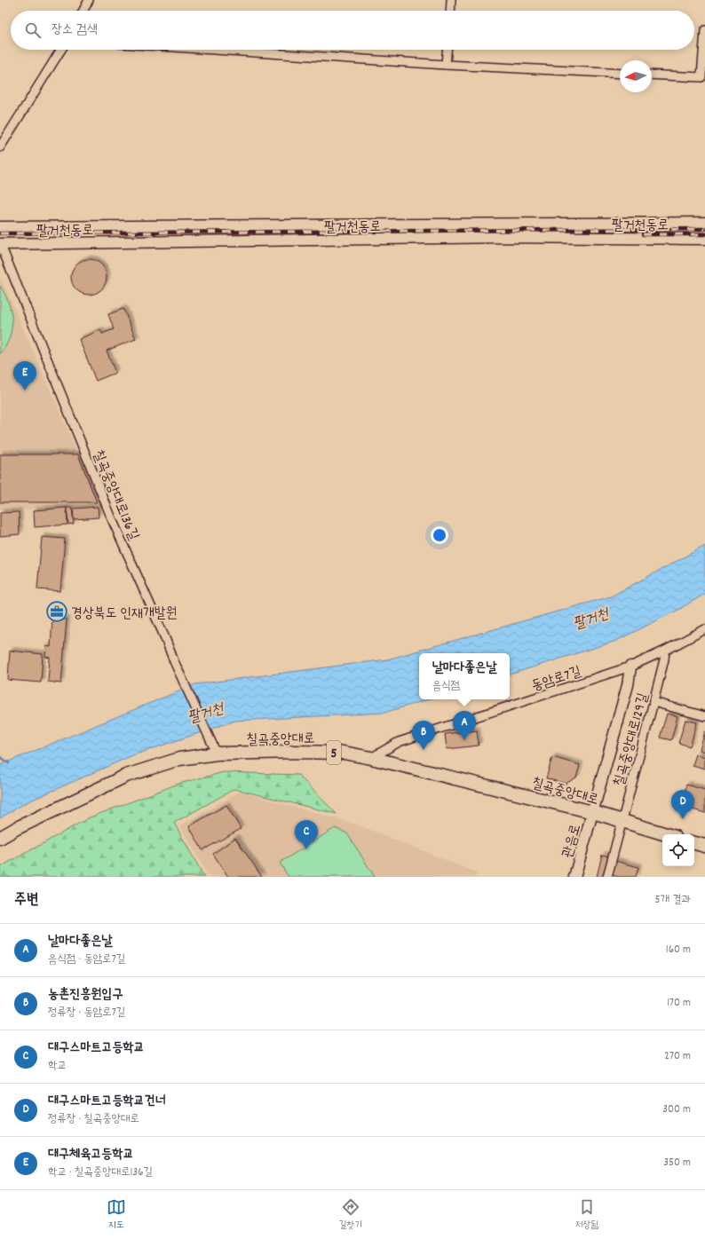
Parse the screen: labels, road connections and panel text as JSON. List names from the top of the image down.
{
  "streets": {
    "main road": ["칠곡중앙대로", "5"],
    "street": [
      "팔거천동로",
      "칠곡중앙대로136길",
      "동암로7길",
      "칠곡중앙대로129길",
      "관음로"
    ]
  },
  "crossings": [
    ["팔거천동로", "칠곡중앙대로136길"],
    ["칠곡중앙대로136길", "칠곡중앙대로"],
    ["동암로7길", "칠곡중앙대로"],
    ["동암로7길", "칠곡중앙대로129길"],
    ["동암로7길", "관음로"],
    ["칠곡중앙대로", "칠곡중앙대로129길"],
    ["칠곡중앙대로", "관음로"]
  ],
  "water": ["팔거천"],
  "places": {
    "office": ["경상북도 인재개발원"]
  },
  "north": "left",
  "page": {
    "search": "장소 검색",
    "pins": [
      "E",
      "A",
      "B",
      "D",
      "C"
    ],
    "popup": ["날마다좋은날", "음식점"],
    "heading": ["주변", "5개 결과"],
    "list": [
      {
        "mark": "A",
        "name": "날마다좋은날",
        "note": "음식점 · 동암로7길",
        "value": "160 m"
      },
      {
        "mark": "B",
        "name": "농촌진흥원입구",
        "note": "정류장 · 동암로7길",
        "value": "170 m"
      },
      {
        "mark": "C",
        "name": "대구스마트고등학교",
        "note": "학교",
        "value": "270 m"
      },
      {
        "mark": "D",
        "name": "대구스마트고등학교건너",
        "note": "정류장 · 칠곡중앙대로",
        "value": "300 m"
      },
      {
        "mark": "E",
        "name": "대구체육고등학교",
        "note": "학교 · 칠곡중앙대로136길",
        "value": "350 m"
      }
    ],
    "nav": ["지도", "길찾기", "저장됨"]
  }
}
